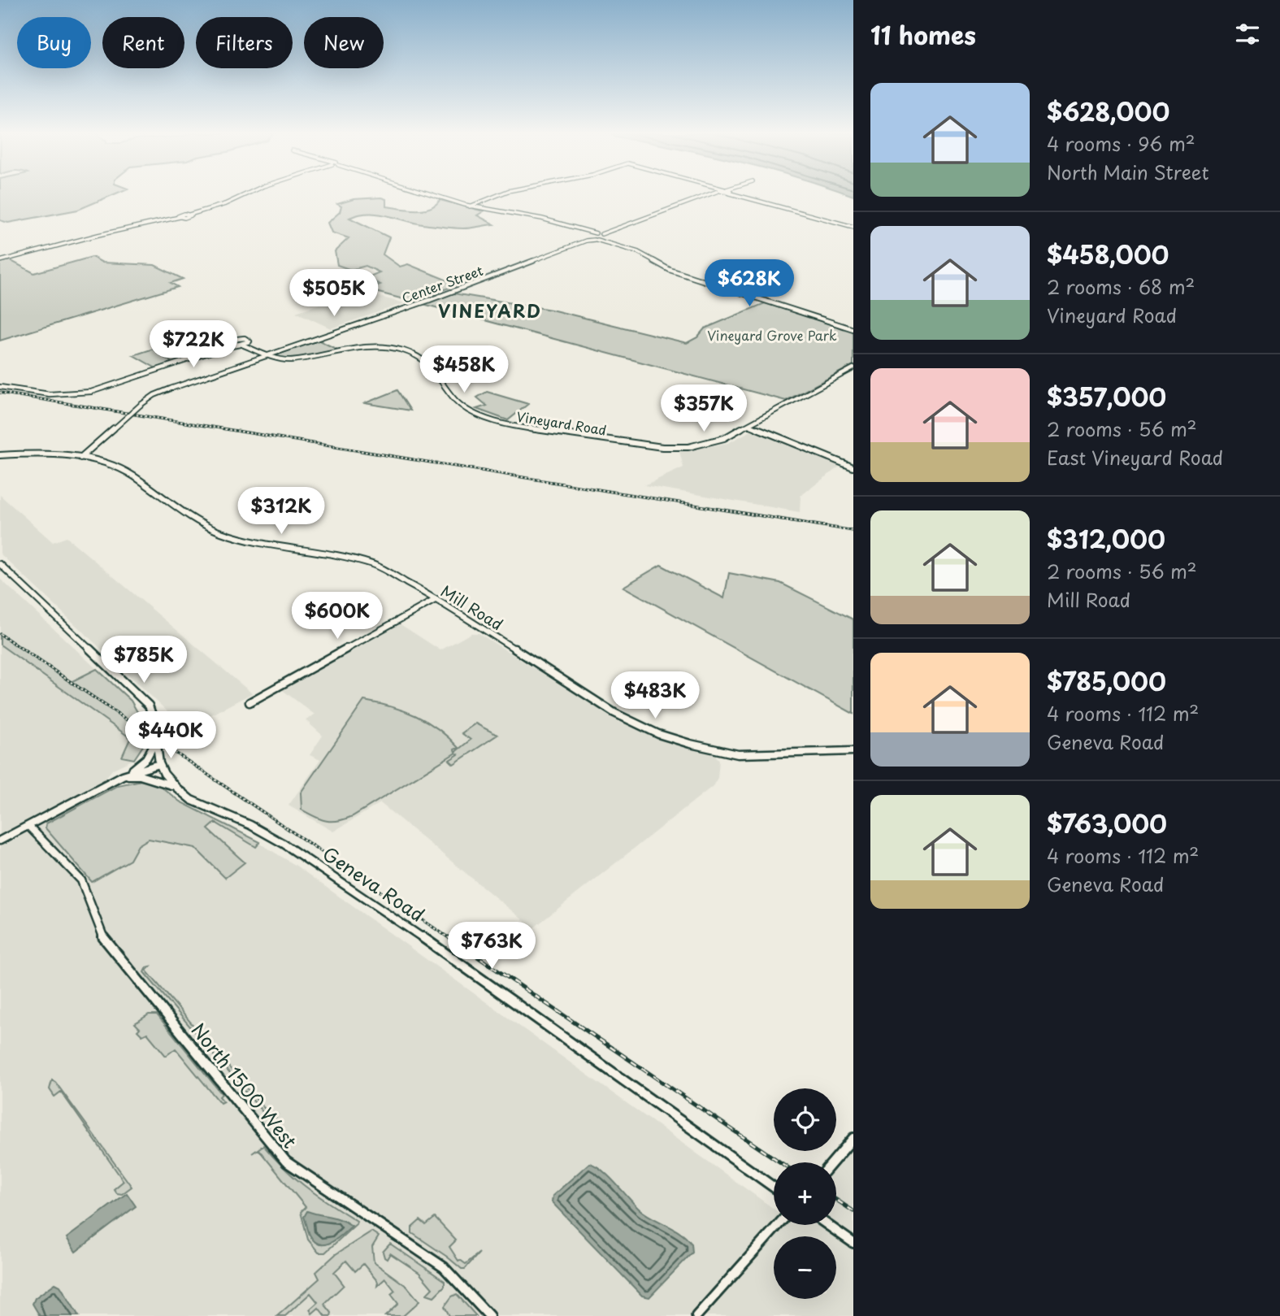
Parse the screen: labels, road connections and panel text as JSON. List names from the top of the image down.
{
  "streets": {
    "street": [
      "Center Street",
      "Vineyard Road",
      "Mill Road",
      "Geneva Road",
      "North 1500 West"
    ]
  },
  "crossings": [
    ["Center Street", "Vineyard Road"]
  ],
  "districts": ["VINEYARD"],
  "parks": ["Vineyard Grove Park"],
  "page": {
    "heading": "11 homes",
    "chip": [
      "Buy",
      "Rent",
      "Filters",
      "New"
    ],
    "list": [
      {
        "name": "$628,000",
        "note": "4 rooms · 96 m² · North Main Street"
      },
      {
        "name": "$458,000",
        "note": "2 rooms · 68 m² · Vineyard Road"
      },
      {
        "name": "$357,000",
        "note": "2 rooms · 56 m² · East Vineyard Road"
      },
      {
        "name": "$312,000",
        "note": "2 rooms · 56 m² · Mill Road"
      },
      {
        "name": "$785,000",
        "note": "4 rooms · 112 m² · Geneva Road"
      },
      {
        "name": "$763,000",
        "note": "4 rooms · 112 m² · Geneva Road"
      }
    ],
    "price": [
      "$628K",
      "$505K",
      "$722K",
      "$458K",
      "$357K",
      "$312K",
      "$600K",
      "$785K",
      "$483K",
      "$440K",
      "$763K"
    ],
    "map_buttons": ["+", "−"]
  }
}
